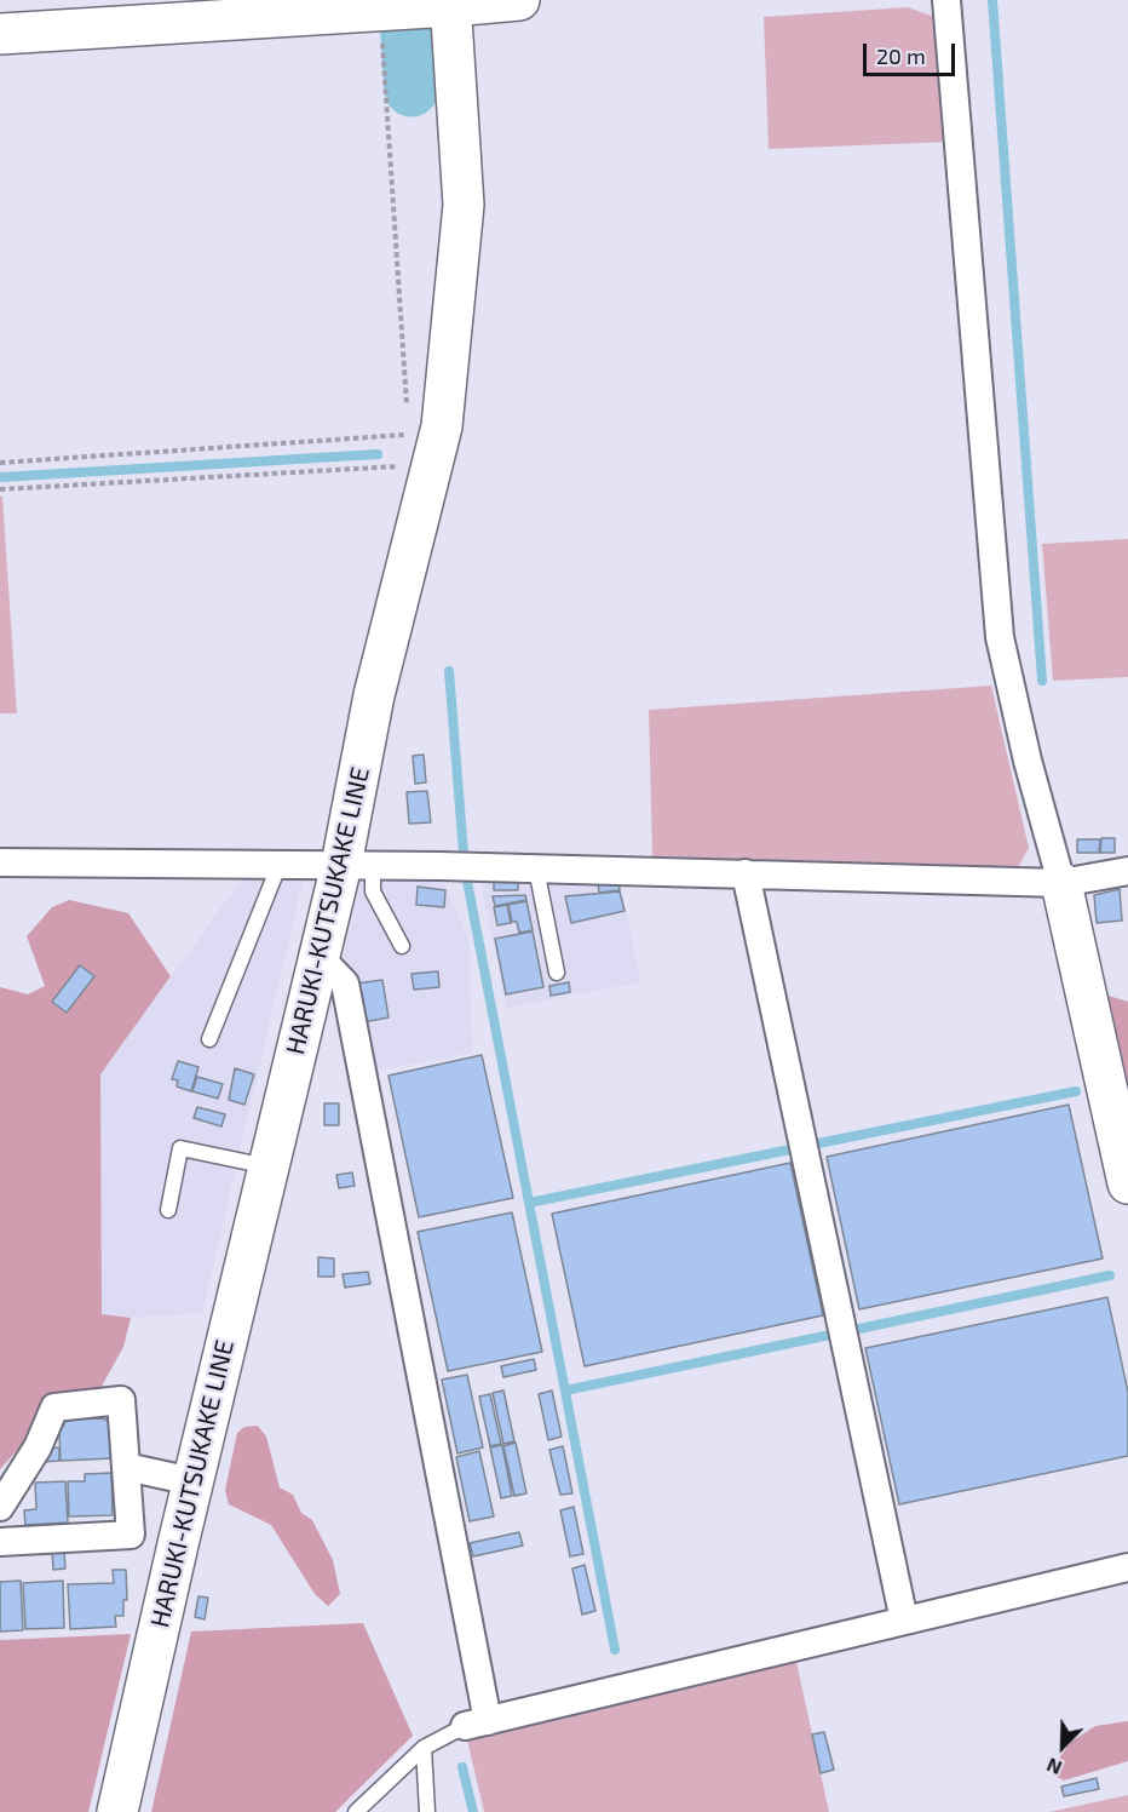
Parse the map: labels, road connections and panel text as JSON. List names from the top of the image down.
{
  "streets": {
    "main road": ["HARUKI-KUTSUKAKE LINE"]
  },
  "scale_bar": "20 m",
  "north": "bottom left"
}
